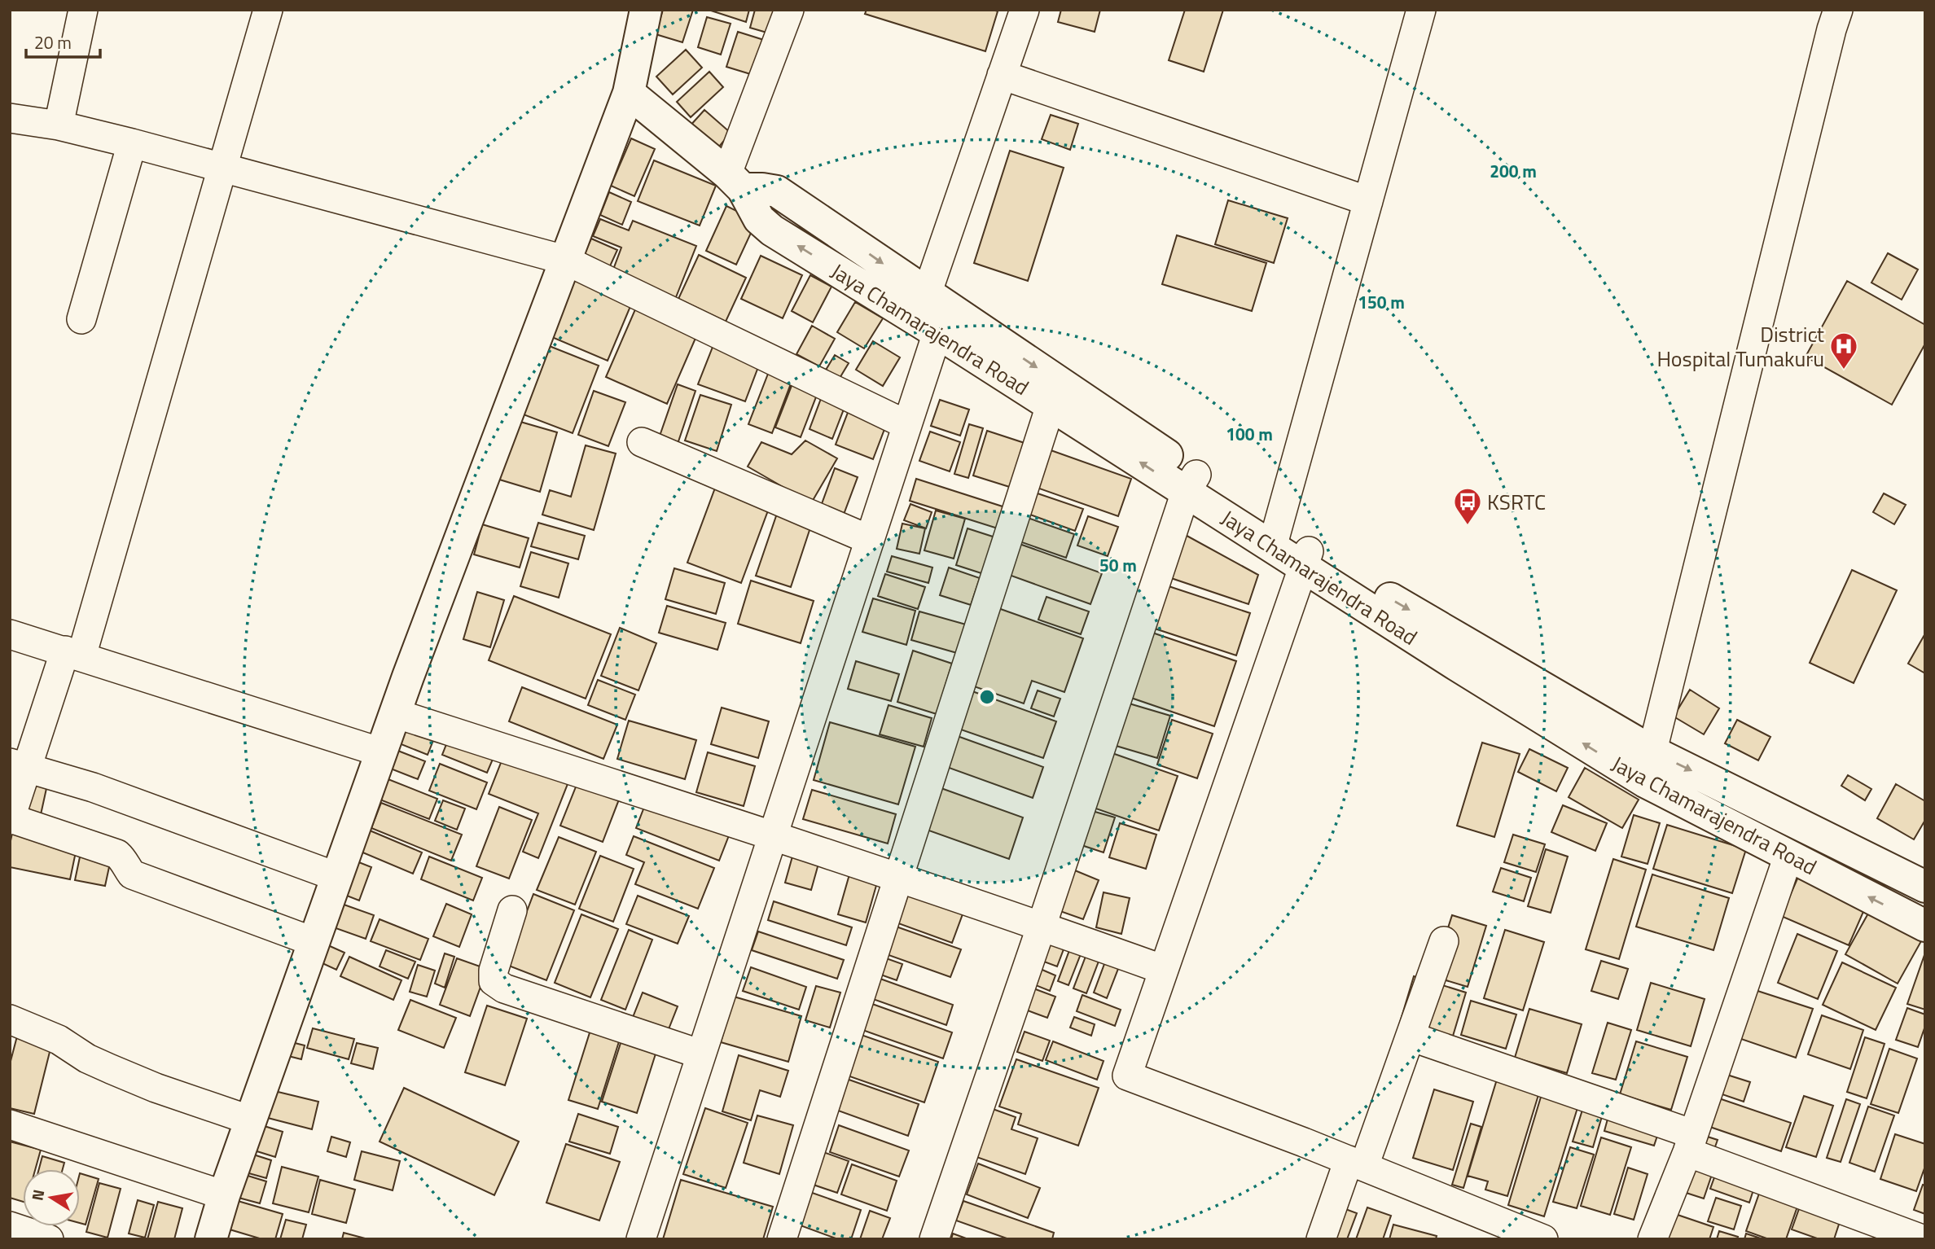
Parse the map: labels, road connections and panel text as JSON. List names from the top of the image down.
{
  "streets": {
    "main road": ["Jaya Chamarajendra Road"]
  },
  "places": {
    "hospital": ["District Hospital Tumakuru"],
    "bus stop": ["KSRTC"]
  },
  "scale_bar": "20 m",
  "north": "left",
  "rings": [
    "200 m",
    "150 m",
    "100 m",
    "50 m"
  ]
}
